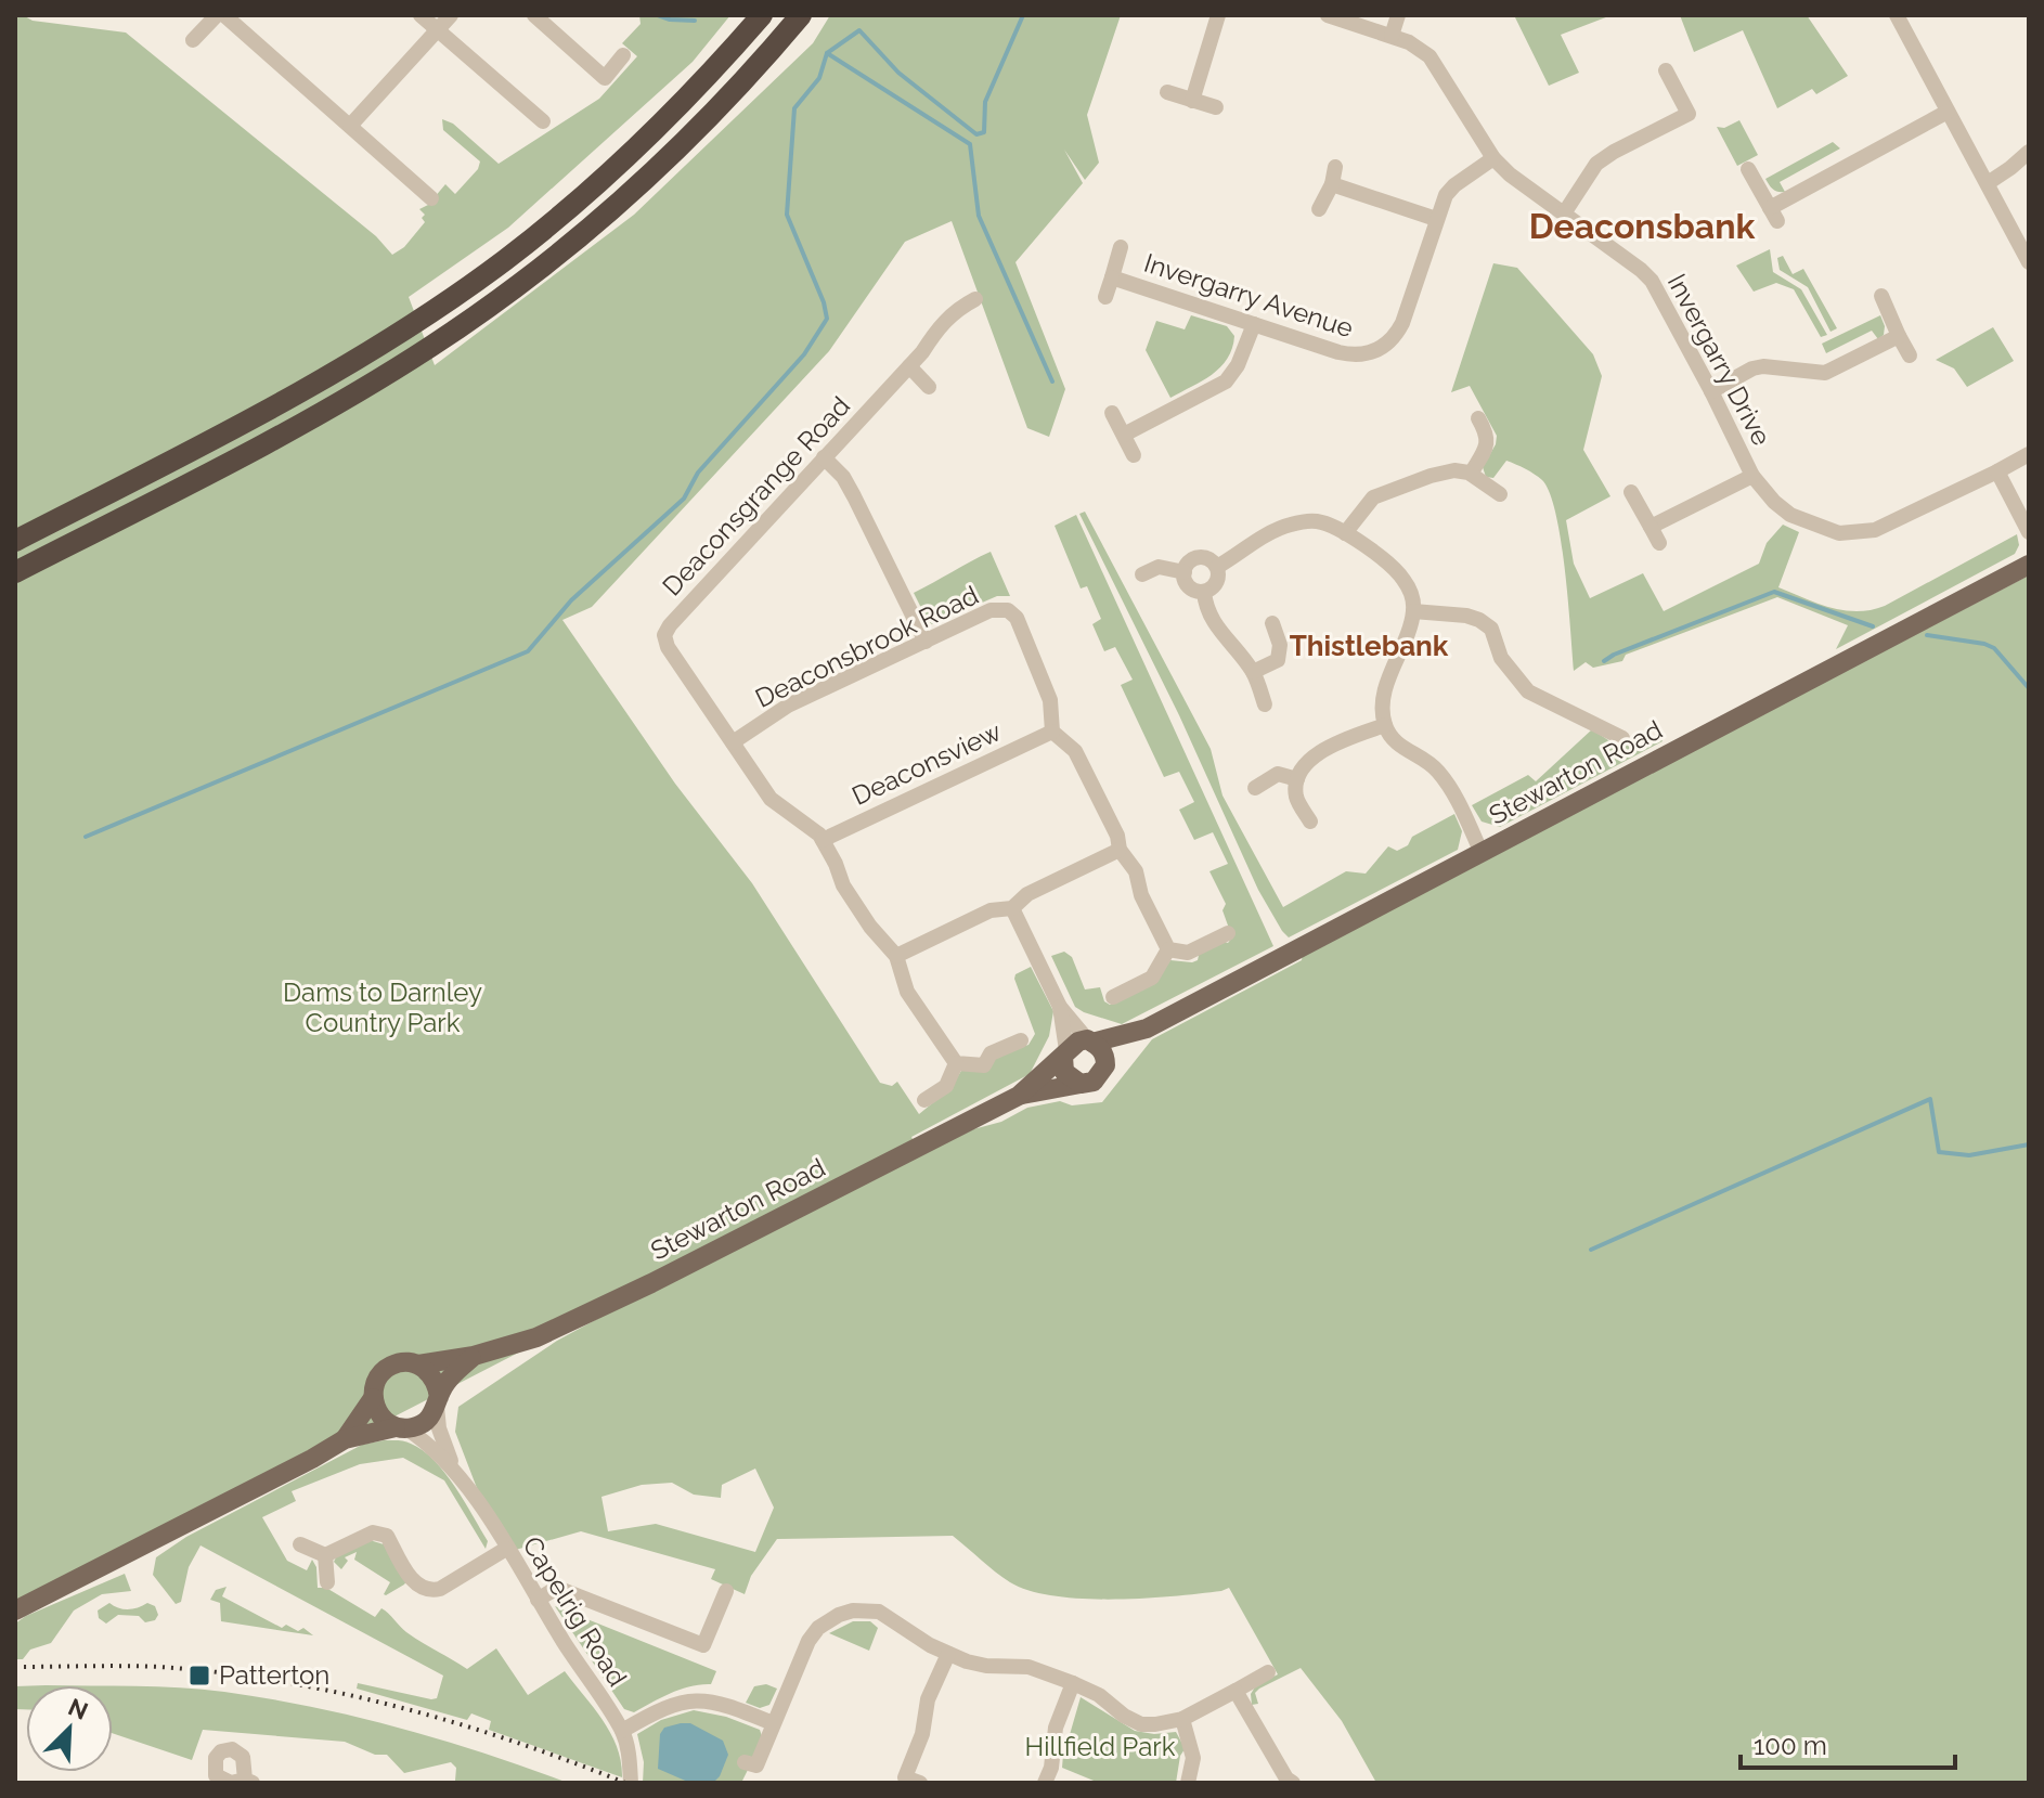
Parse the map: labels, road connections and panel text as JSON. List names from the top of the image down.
{
  "streets": {
    "main road": ["Stewarton Road"],
    "street": [
      "Invergarry Avenue",
      "Invergarry Drive",
      "Deaconsgrange Road",
      "Deaconsbrook Road",
      "Deaconsview",
      "Capelrig Road"
    ]
  },
  "crossings": [
    ["Invergarry Avenue", "Invergarry Drive"],
    ["Deaconsgrange Road", "Deaconsbrook Road"],
    ["Deaconsgrange Road", "Deaconsview"],
    ["Deaconsbrook Road", "Deaconsview"],
    ["Stewarton Road", "Capelrig Road"]
  ],
  "districts": ["Deaconsbank", "Thistlebank"],
  "parks": ["Dams to Darnley Country Park", "Hillfield Park"],
  "places": {
    "transit": ["Patterton"]
  },
  "scale_bar": "100 m",
  "north": "top right"
}
